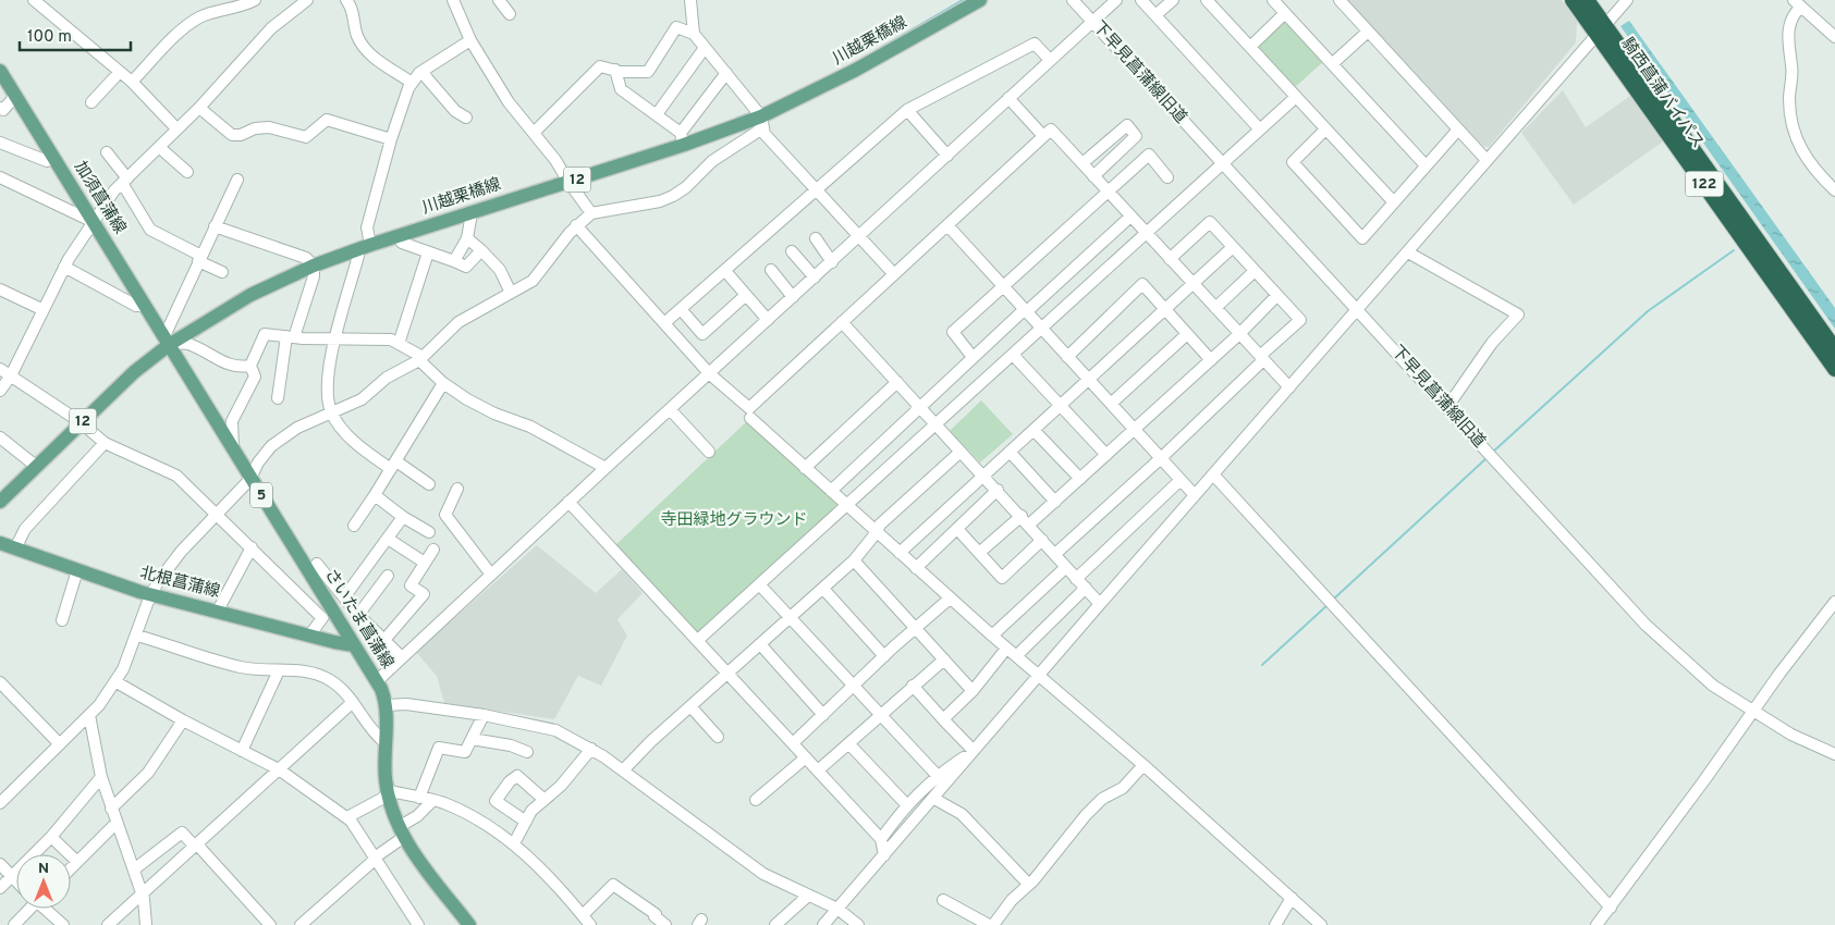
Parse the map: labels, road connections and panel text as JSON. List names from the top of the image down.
{
  "streets": {
    "highway": ["騎西菖蒲バイパス", "122"],
    "main road": [
      "川越栗橋線",
      "12",
      "加須菖蒲線",
      "5",
      "北根菖蒲線",
      "さいたま菖蒲線"
    ],
    "street": ["下早見菖蒲線旧道"]
  },
  "crossings": [
    ["川越栗橋線", "加須菖蒲線"],
    ["川越栗橋線", "さいたま菖蒲線"],
    ["加須菖蒲線", "さいたま菖蒲線"],
    ["北根菖蒲線", "さいたま菖蒲線"]
  ],
  "parks": ["寺田緑地グラウンド"],
  "scale_bar": "100 m",
  "north": "top"
}
